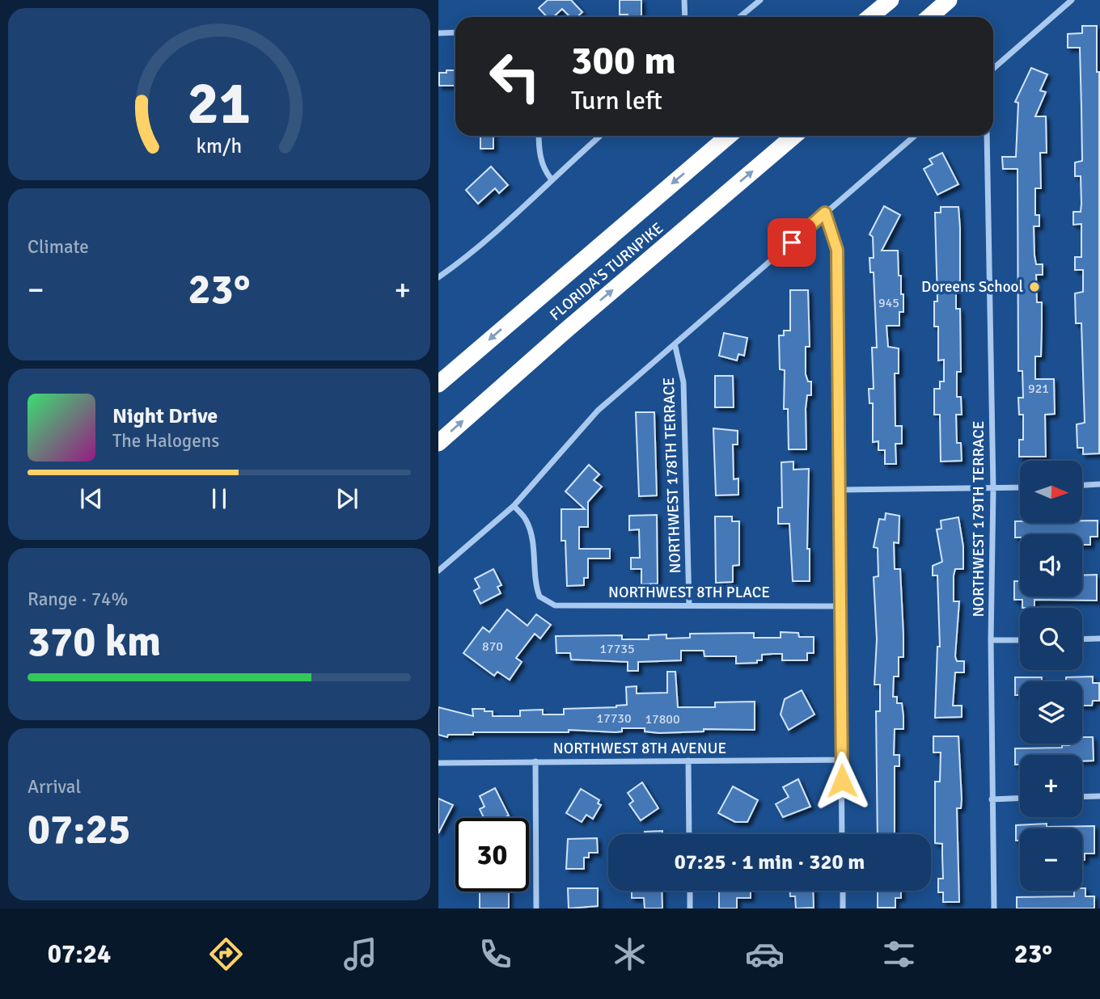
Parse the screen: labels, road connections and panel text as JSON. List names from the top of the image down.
{
  "streets": {
    "highway": ["FLORIDA'S TURNPIKE"],
    "street": [
      "NORTHWEST 178TH TERRACE",
      "NORTHWEST 179TH TERRACE",
      "NORTHWEST 8TH PLACE",
      "NORTHWEST 8TH AVENUE"
    ]
  },
  "crossings": [
    ["NORTHWEST 178TH TERRACE", "NORTHWEST 8TH PLACE"]
  ],
  "places": ["Doreens School"],
  "house_numbers": [
    "945",
    "921",
    "870",
    "17735",
    "17730",
    "17800"
  ],
  "north": "right",
  "page": {
    "turn": ["300 m", "Turn left"],
    "tile": [
      "Climate",
      ["Range · 74%", "370 km"],
      ["Arrival", "07:25"]
    ],
    "heat": ["−", "23°", "+"],
    "song": ["Night Drive", "The Halogens"],
    "map_buttons": ["+", "−"],
    "limit": "30",
    "trip": "07:25 · 1 min · 320 m",
    "tabs": ["07:24", "23°"],
    "gauge": ["21", "km/h"]
  }
}
